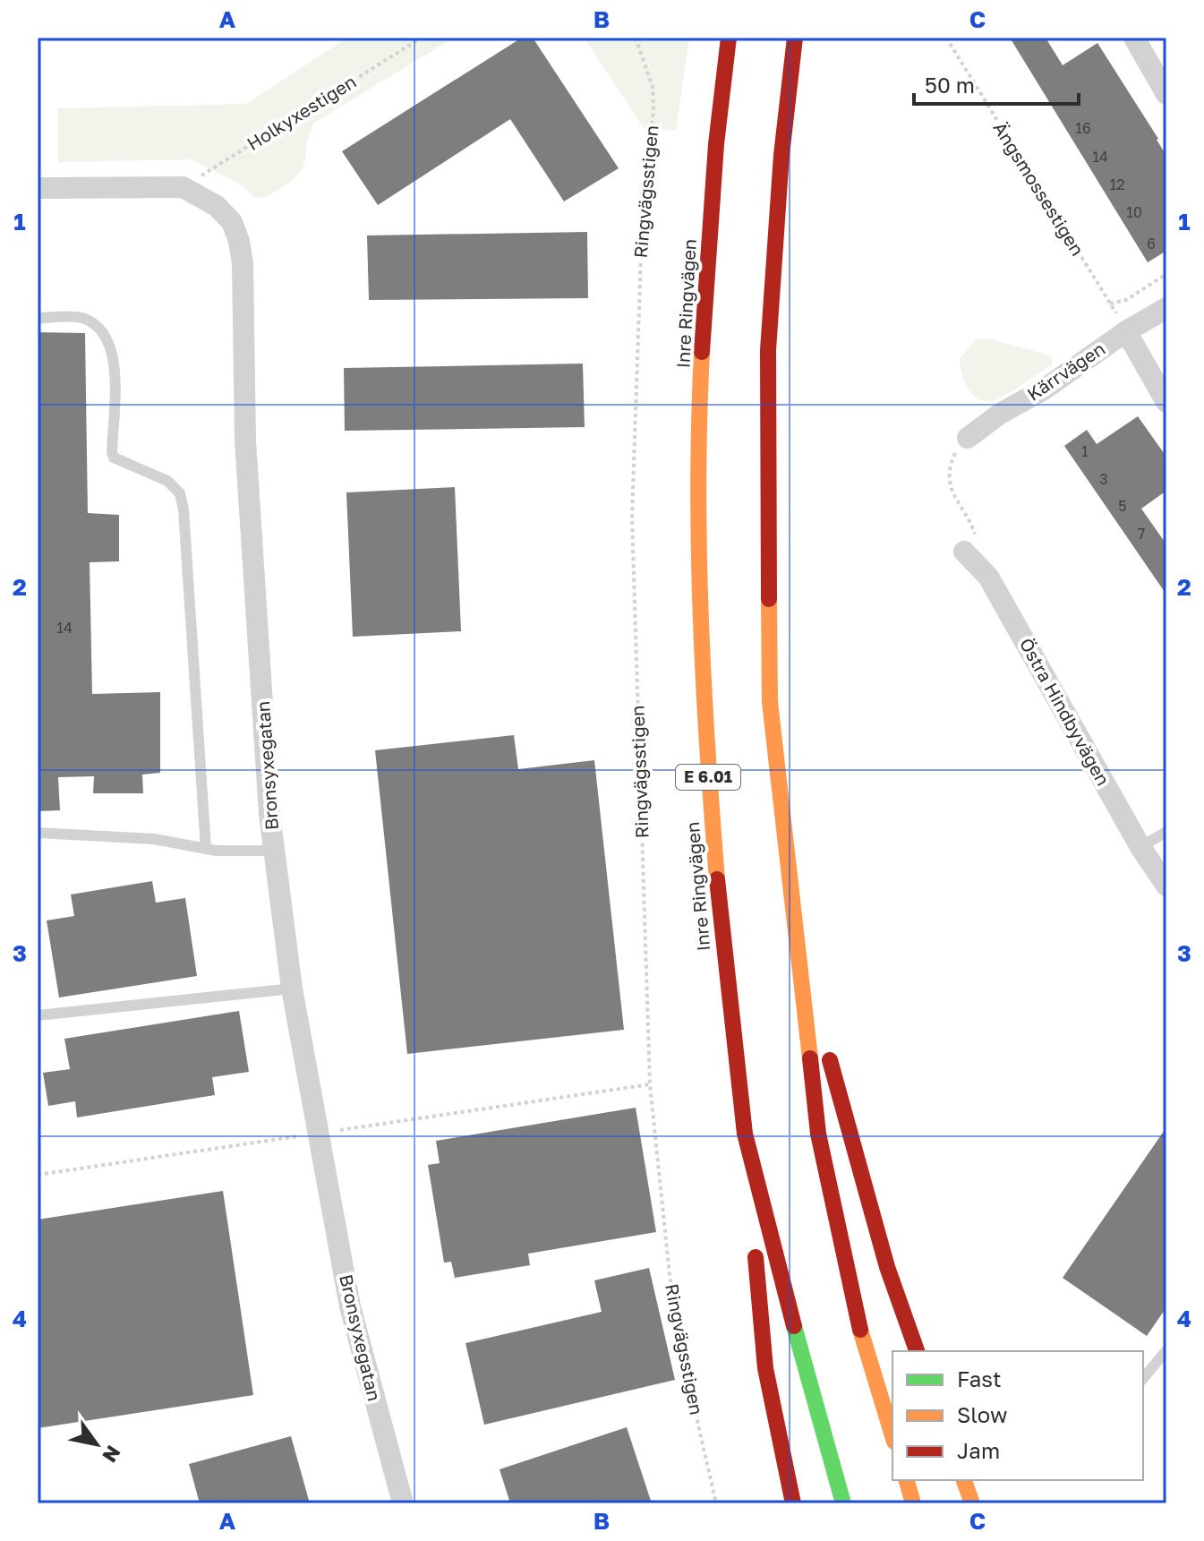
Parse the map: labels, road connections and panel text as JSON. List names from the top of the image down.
{
  "streets": {
    "highway": ["Inre Ringvägen", "E 6.01"],
    "street": ["Kärrvägen", "Östra Hindbyvägen", "Bronsyxegatan"],
    "path": ["Holkyxestigen", "Ängsmossestigen", "Ringvägsstigen"]
  },
  "crossings": [
    ["Holkyxestigen", "Bronsyxegatan"]
  ],
  "house_numbers": [
    "16",
    "14",
    "12",
    "10",
    "6",
    "1",
    "3",
    "5",
    "7",
    "14"
  ],
  "legend": ["Fast", "Slow", "Jam"],
  "scale_bar": "50 m",
  "north": "bottom right",
  "grid": {
    "columns": ["A", "B", "C"],
    "rows": [
      "1",
      "2",
      "3",
      "4"
    ]
  }
}
